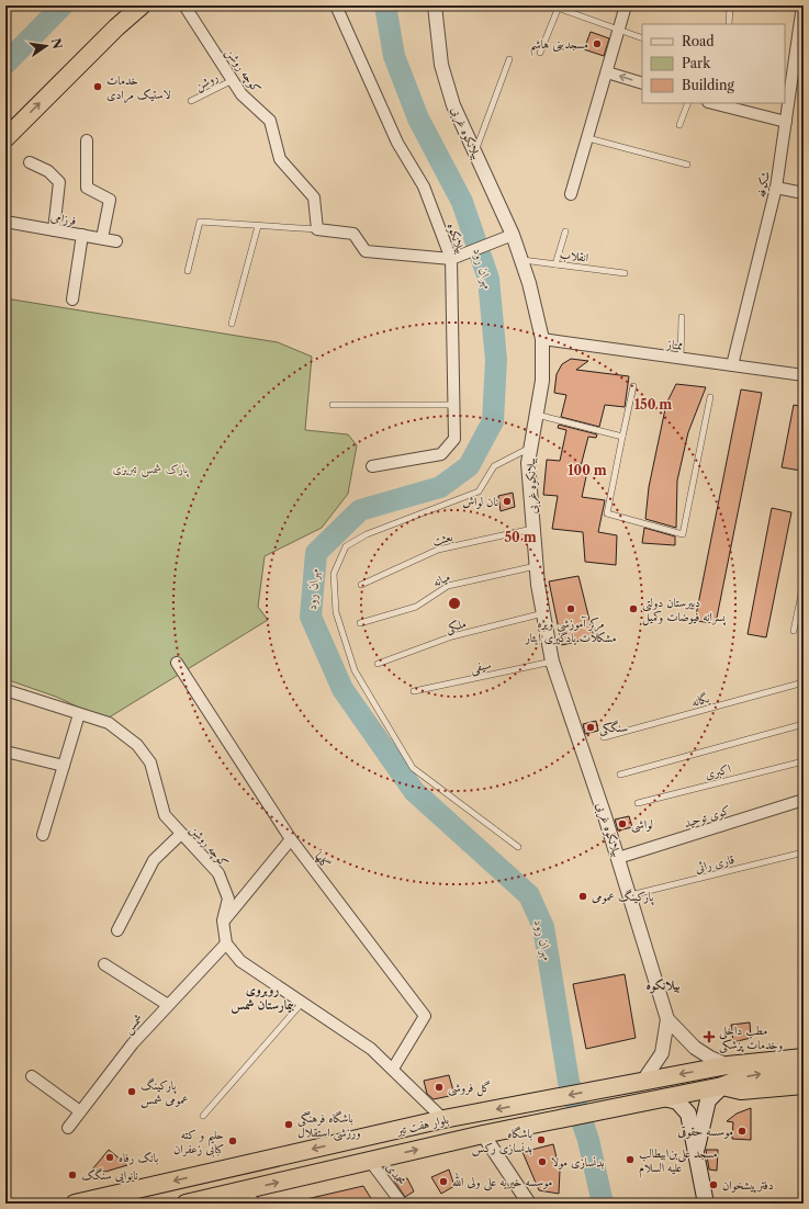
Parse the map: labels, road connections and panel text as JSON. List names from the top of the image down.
{
  "streets": {
    "highway": ["بلوار هفت تیر"],
    "street": [
      "کوچه روشن",
      "بیلانکوه غربی",
      "شکوفه",
      "فرزامی",
      "بیلانکوه",
      "ممتاز",
      "کوی توحید",
      "گلها",
      "شمس",
      "محمدی"
    ],
    "lane": [
      "روشن",
      "انقلاب",
      "بعثت",
      "میانه",
      "ملکی",
      "سیفی",
      "یگانه",
      "اکبری",
      "قاری راثی"
    ]
  },
  "crossings": [
    ["کوچه روشن", "روشن"],
    ["کوچه روشن", "شمس"],
    ["بیلانکوه غربی", "انقلاب"],
    ["بیلانکوه غربی", "ممتاز"],
    ["بیلانکوه غربی", "بعثت"],
    ["بیلانکوه غربی", "میانه"],
    ["بیلانکوه غربی", "ملکی"],
    ["بیلانکوه غربی", "سیفی"],
    ["بیلانکوه غربی", "کوی توحید"],
    ["بیلانکوه غربی", "قاری راثی"],
    ["بیلانکوه غربی", "بلوار هفت تیر"],
    ["شکوفه", "ممتاز"],
    ["بلوار هفت تیر", "محمدی"]
  ],
  "districts": ["بیلانکوه", "روبروی بیمارستان شمس"],
  "water": ["مهران رود"],
  "parks": ["پارک شمس تبریزی"],
  "places": {
    "other": [
      "مسجدبنی هاشم",
      "خدمات لاستیک مرادی",
      "نان لواش",
      "مرکز آموزشی ویژه مشکلات یادگیری ایثار",
      "دبیرستان دولتی پسرانه فیوضات وکمیل",
      "سنگکی",
      "لواشی",
      "پارکینگ عمومی",
      "گل فروشی",
      "پارکینگ عمومی شمس",
      "باشگاه فرهنگی ورزشی استقلال",
      "موسسه حقوقی",
      "باشگاه بدنسازی رکس",
      "حلیم و کته کبابی زعفران",
      "بانک رفاه",
      "مسجد علی‌بن‌ابیطالب علیه السلام",
      "بدنسازی مولا",
      "نانوایی سنگک",
      "موسسه خیریه علی ولی الله",
      "دفترپیشخوان"
    ],
    "health": ["مطب داخلی وخدمات پزشکی"]
  },
  "legend": ["Road", "Park", "Building"],
  "north": "right",
  "rings": ["150 m", "100 m", "50 m"]
}
